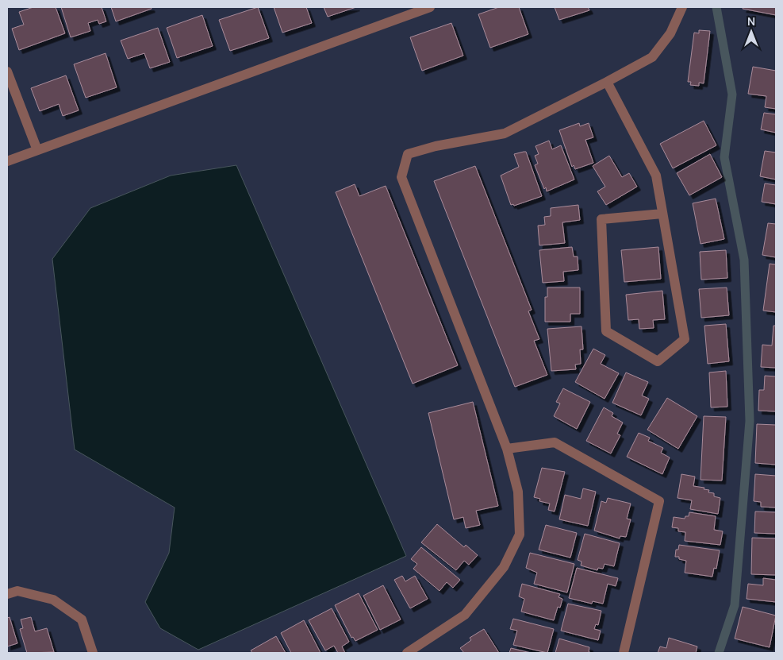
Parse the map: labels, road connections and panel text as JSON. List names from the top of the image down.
{
  "north": "top"
}
